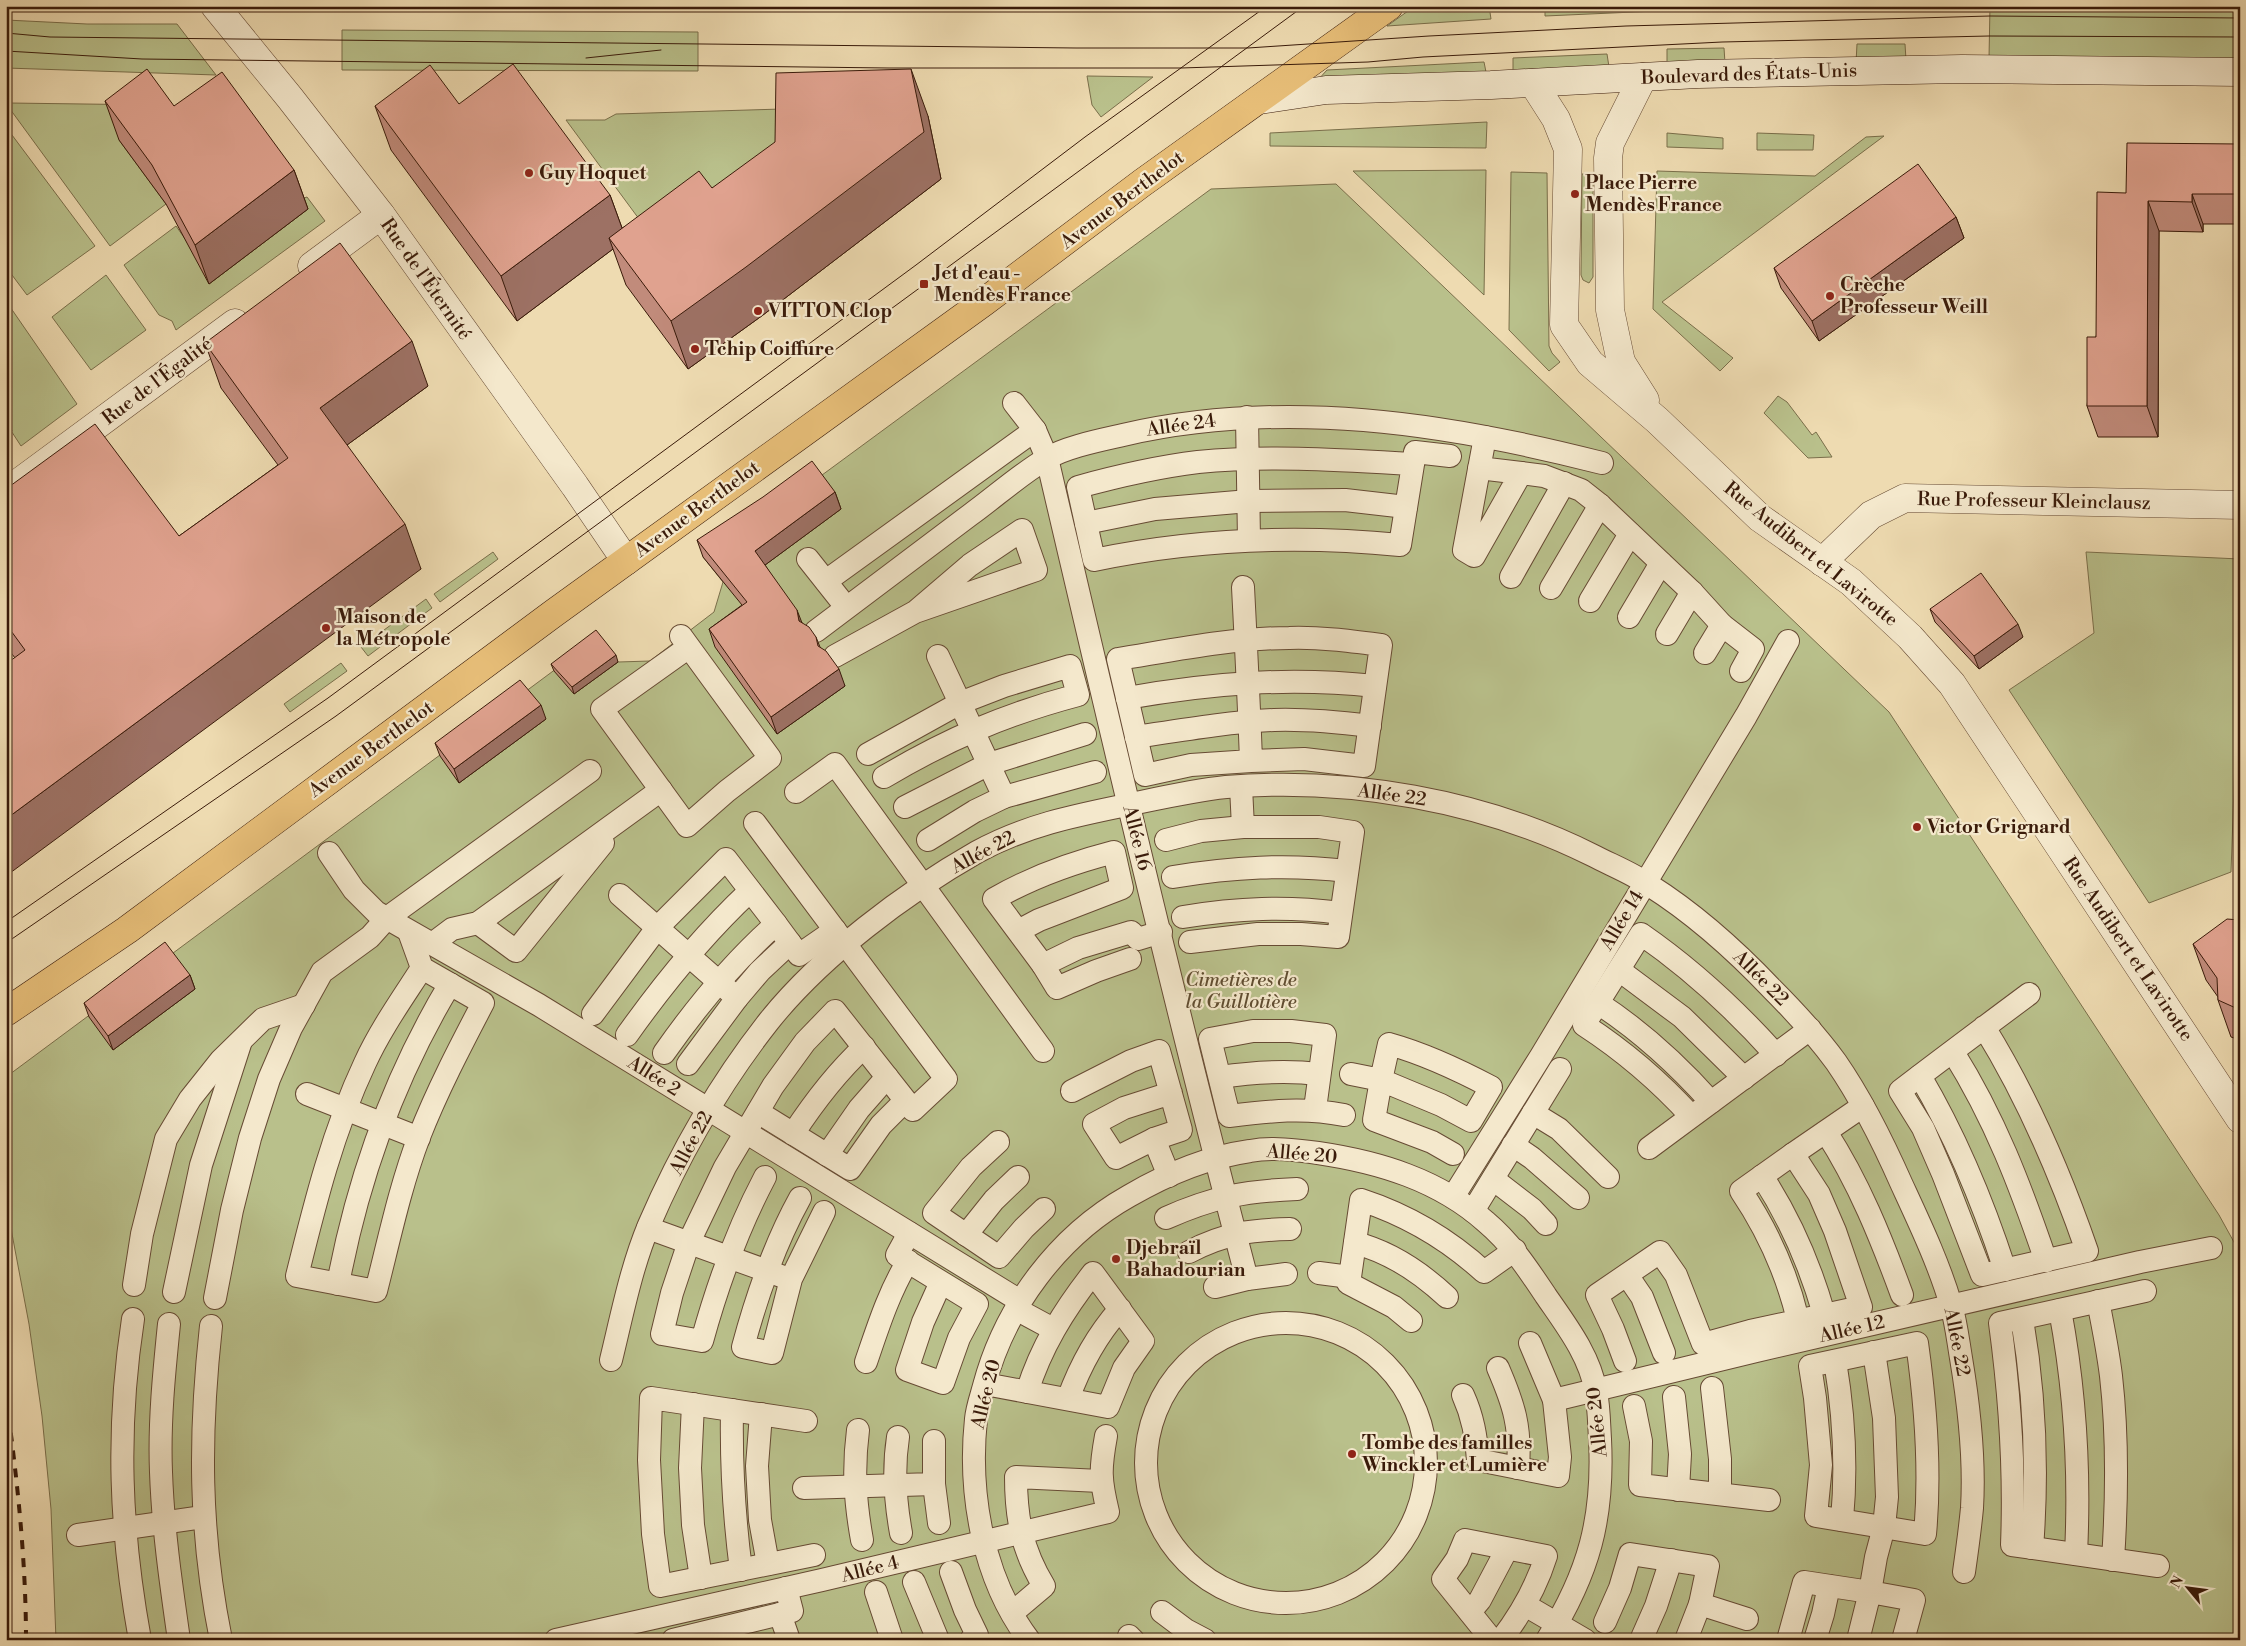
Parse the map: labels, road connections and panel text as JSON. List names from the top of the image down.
{
  "streets": {
    "main road": ["Avenue Berthelot"],
    "street": [
      "Boulevard des États-Unis",
      "Rue de l'Éternité",
      "Rue de l'Égalité",
      "Rue Professeur Kleinclausz",
      "Rue Audibert et Lavirotte"
    ],
    "lane": [
      "Allée 24",
      "Allée 22",
      "Allée 16",
      "Allée 14",
      "Allée 2",
      "Allée 20",
      "Allée 12",
      "Allée 4"
    ]
  },
  "crossings": [
    ["Boulevard des États-Unis", "Avenue Berthelot"],
    ["Boulevard des États-Unis", "Rue Audibert et Lavirotte"],
    ["Avenue Berthelot", "Rue de l'Éternité"],
    ["Allée 24", "Allée 16"],
    ["Rue Professeur Kleinclausz", "Rue Audibert et Lavirotte"],
    ["Allée 22", "Allée 16"],
    ["Allée 22", "Allée 14"],
    ["Allée 22", "Allée 2"],
    ["Allée 22", "Allée 12"],
    ["Allée 16", "Allée 20"],
    ["Allée 14", "Allée 20"],
    ["Allée 2", "Allée 20"],
    ["Allée 20", "Allée 12"],
    ["Allée 20", "Allée 4"]
  ],
  "parks": ["Cimetières de la Guillotière"],
  "places": {
    "other": [
      "Guy Hoquet",
      "Place Pierre Mendès France",
      "Crèche Professeur Weill",
      "VITTON Clop",
      "Tchip Coiffure",
      "Maison de la Métropole",
      "Victor Grignard",
      "Djebraïl Bahadourian",
      "Tombe des familles Winckler et Lumière"
    ],
    "transit": ["Jet d'eau - Mendès France"]
  },
  "north": "top left"
}
